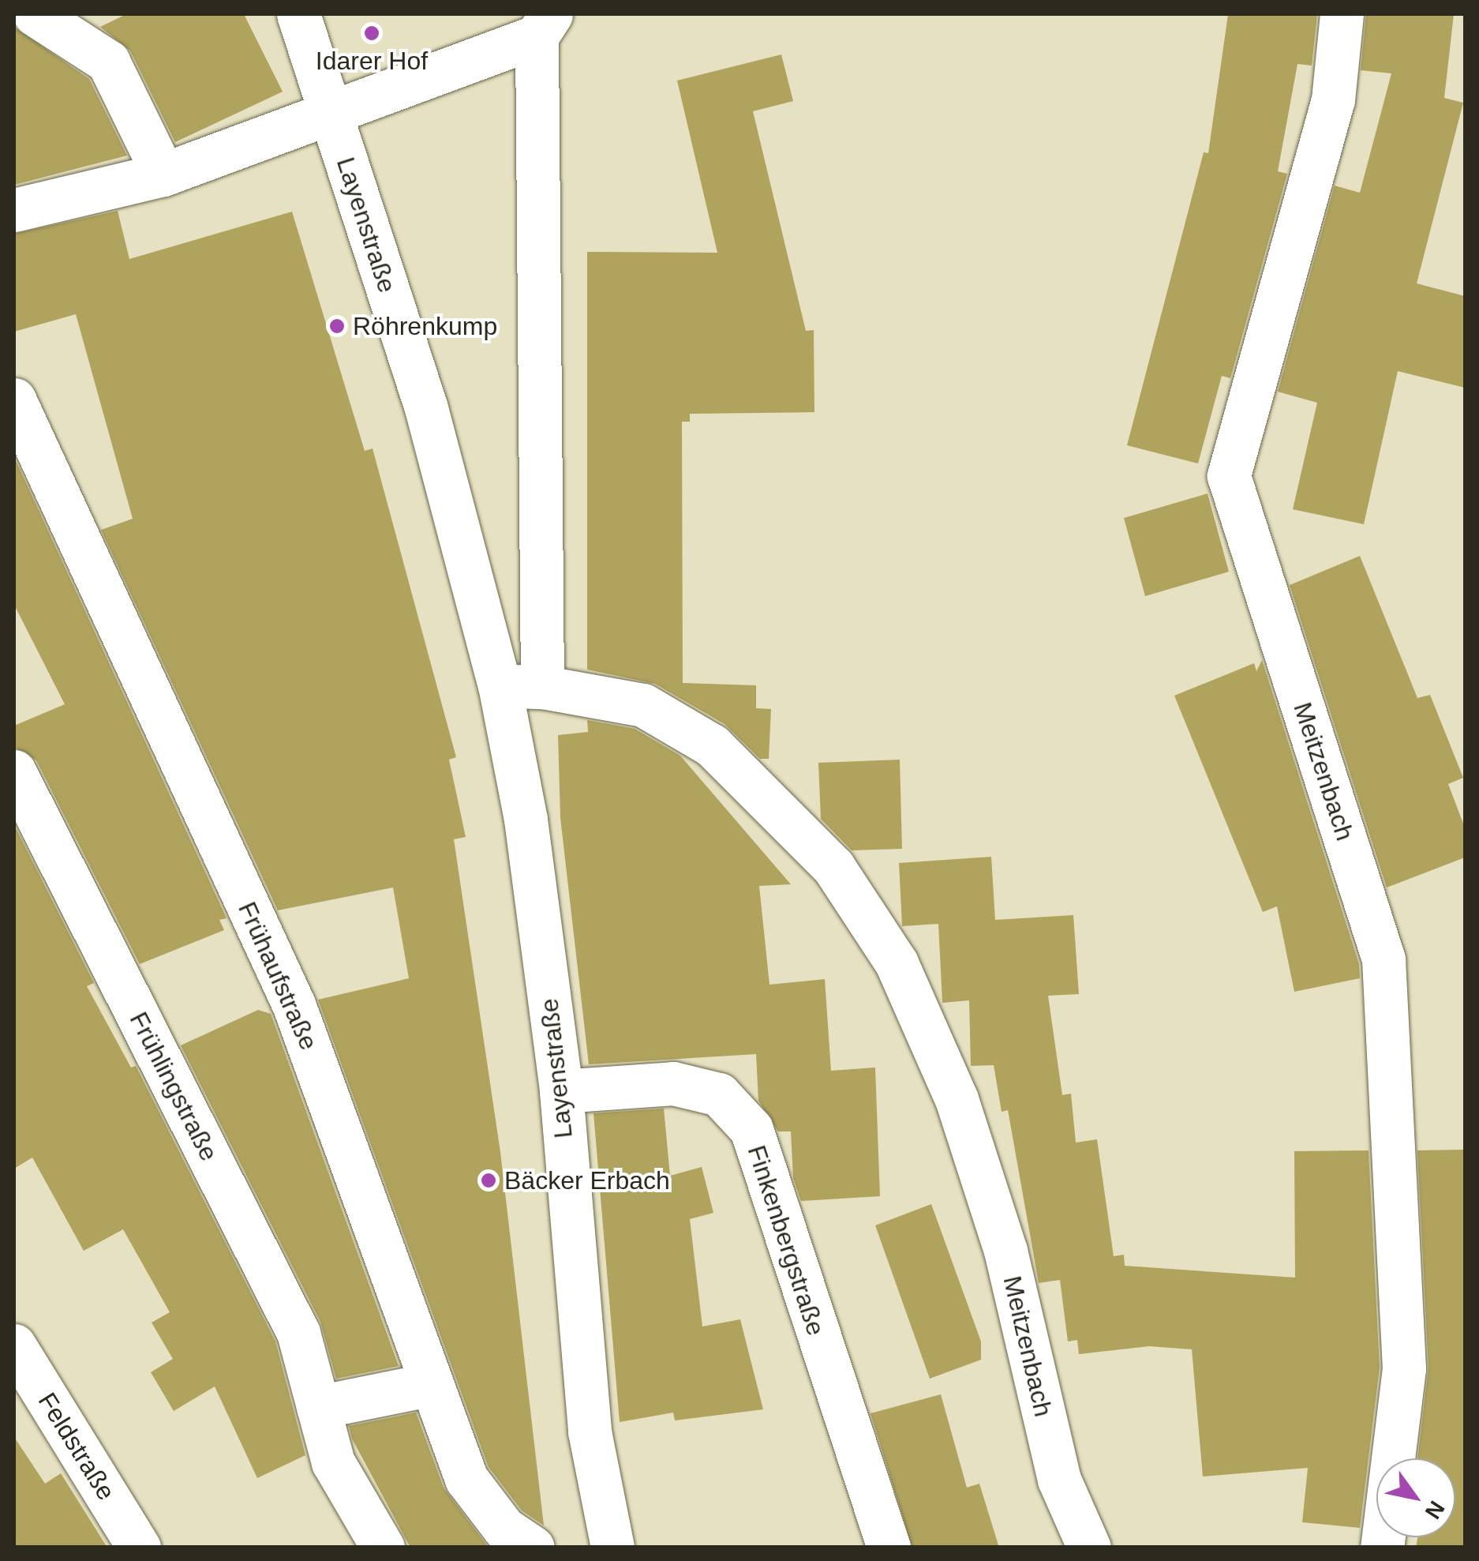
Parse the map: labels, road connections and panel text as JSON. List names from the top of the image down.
{
  "streets": {
    "street": [
      "Layenstraße",
      "Meitzenbach",
      "Frühaufstraße",
      "Frühlingstraße",
      "Finkenbergstraße",
      "Feldstraße"
    ]
  },
  "crossings": [
    ["Layenstraße", "Finkenbergstraße"]
  ],
  "places": ["Idarer Hof", "Röhrenkump", "Bäcker Erbach"],
  "north": "bottom right"
}
